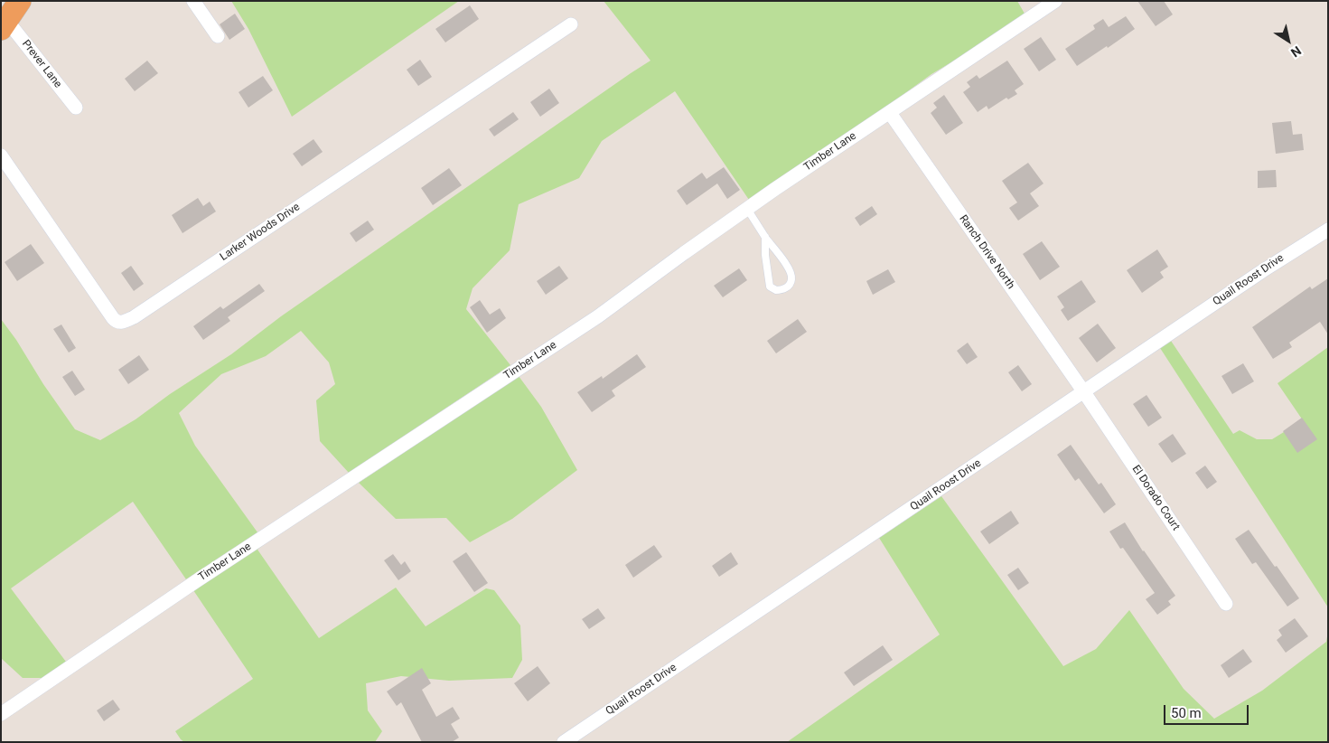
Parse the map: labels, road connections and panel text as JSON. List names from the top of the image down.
{
  "streets": {
    "street": [
      "Prever Lane",
      "Timber Lane",
      "Larker Woods Drive",
      "Ranch Drive North",
      "Quail Roost Drive",
      "El Dorado Court"
    ]
  },
  "crossings": [
    ["Timber Lane", "Ranch Drive North"],
    ["Ranch Drive North", "Quail Roost Drive"],
    ["Ranch Drive North", "El Dorado Court"],
    ["Quail Roost Drive", "El Dorado Court"]
  ],
  "scale_bar": "50 m",
  "north": "bottom right"
}
